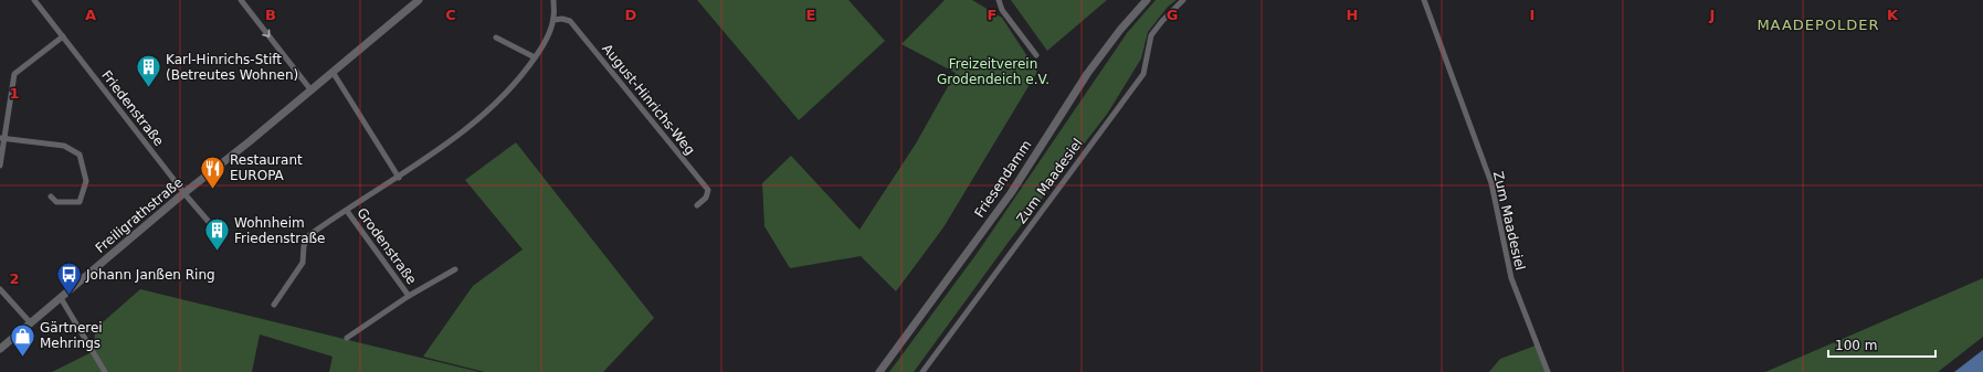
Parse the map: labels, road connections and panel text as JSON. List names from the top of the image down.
{
  "streets": {
    "street": [
      "August-Hinrichs-Weg",
      "Friedenstraße",
      "Friesendamm",
      "Zum Maadesiel",
      "Freiligrathstraße",
      "Grodenstraße"
    ]
  },
  "crossings": [
    ["Friedenstraße", "Freiligrathstraße"]
  ],
  "districts": ["MAADEPOLDER"],
  "parks": ["Freizeitverein Grodendeich e.V."],
  "places": {
    "building": ["Karl-Hinrichs-Stift (Betreutes Wohnen)", "Wohnheim Friedenstraße"],
    "restaurant": ["Restaurant EUROPA"],
    "bus stop": ["Johann Janßen Ring"],
    "shop": ["Gärtnerei Mehrings"]
  },
  "scale_bar": "100 m",
  "grid": {
    "columns": [
      "A",
      "B",
      "C",
      "D",
      "E",
      "F",
      "G",
      "H",
      "I",
      "J",
      "K"
    ],
    "rows": ["1", "2"]
  }
}
